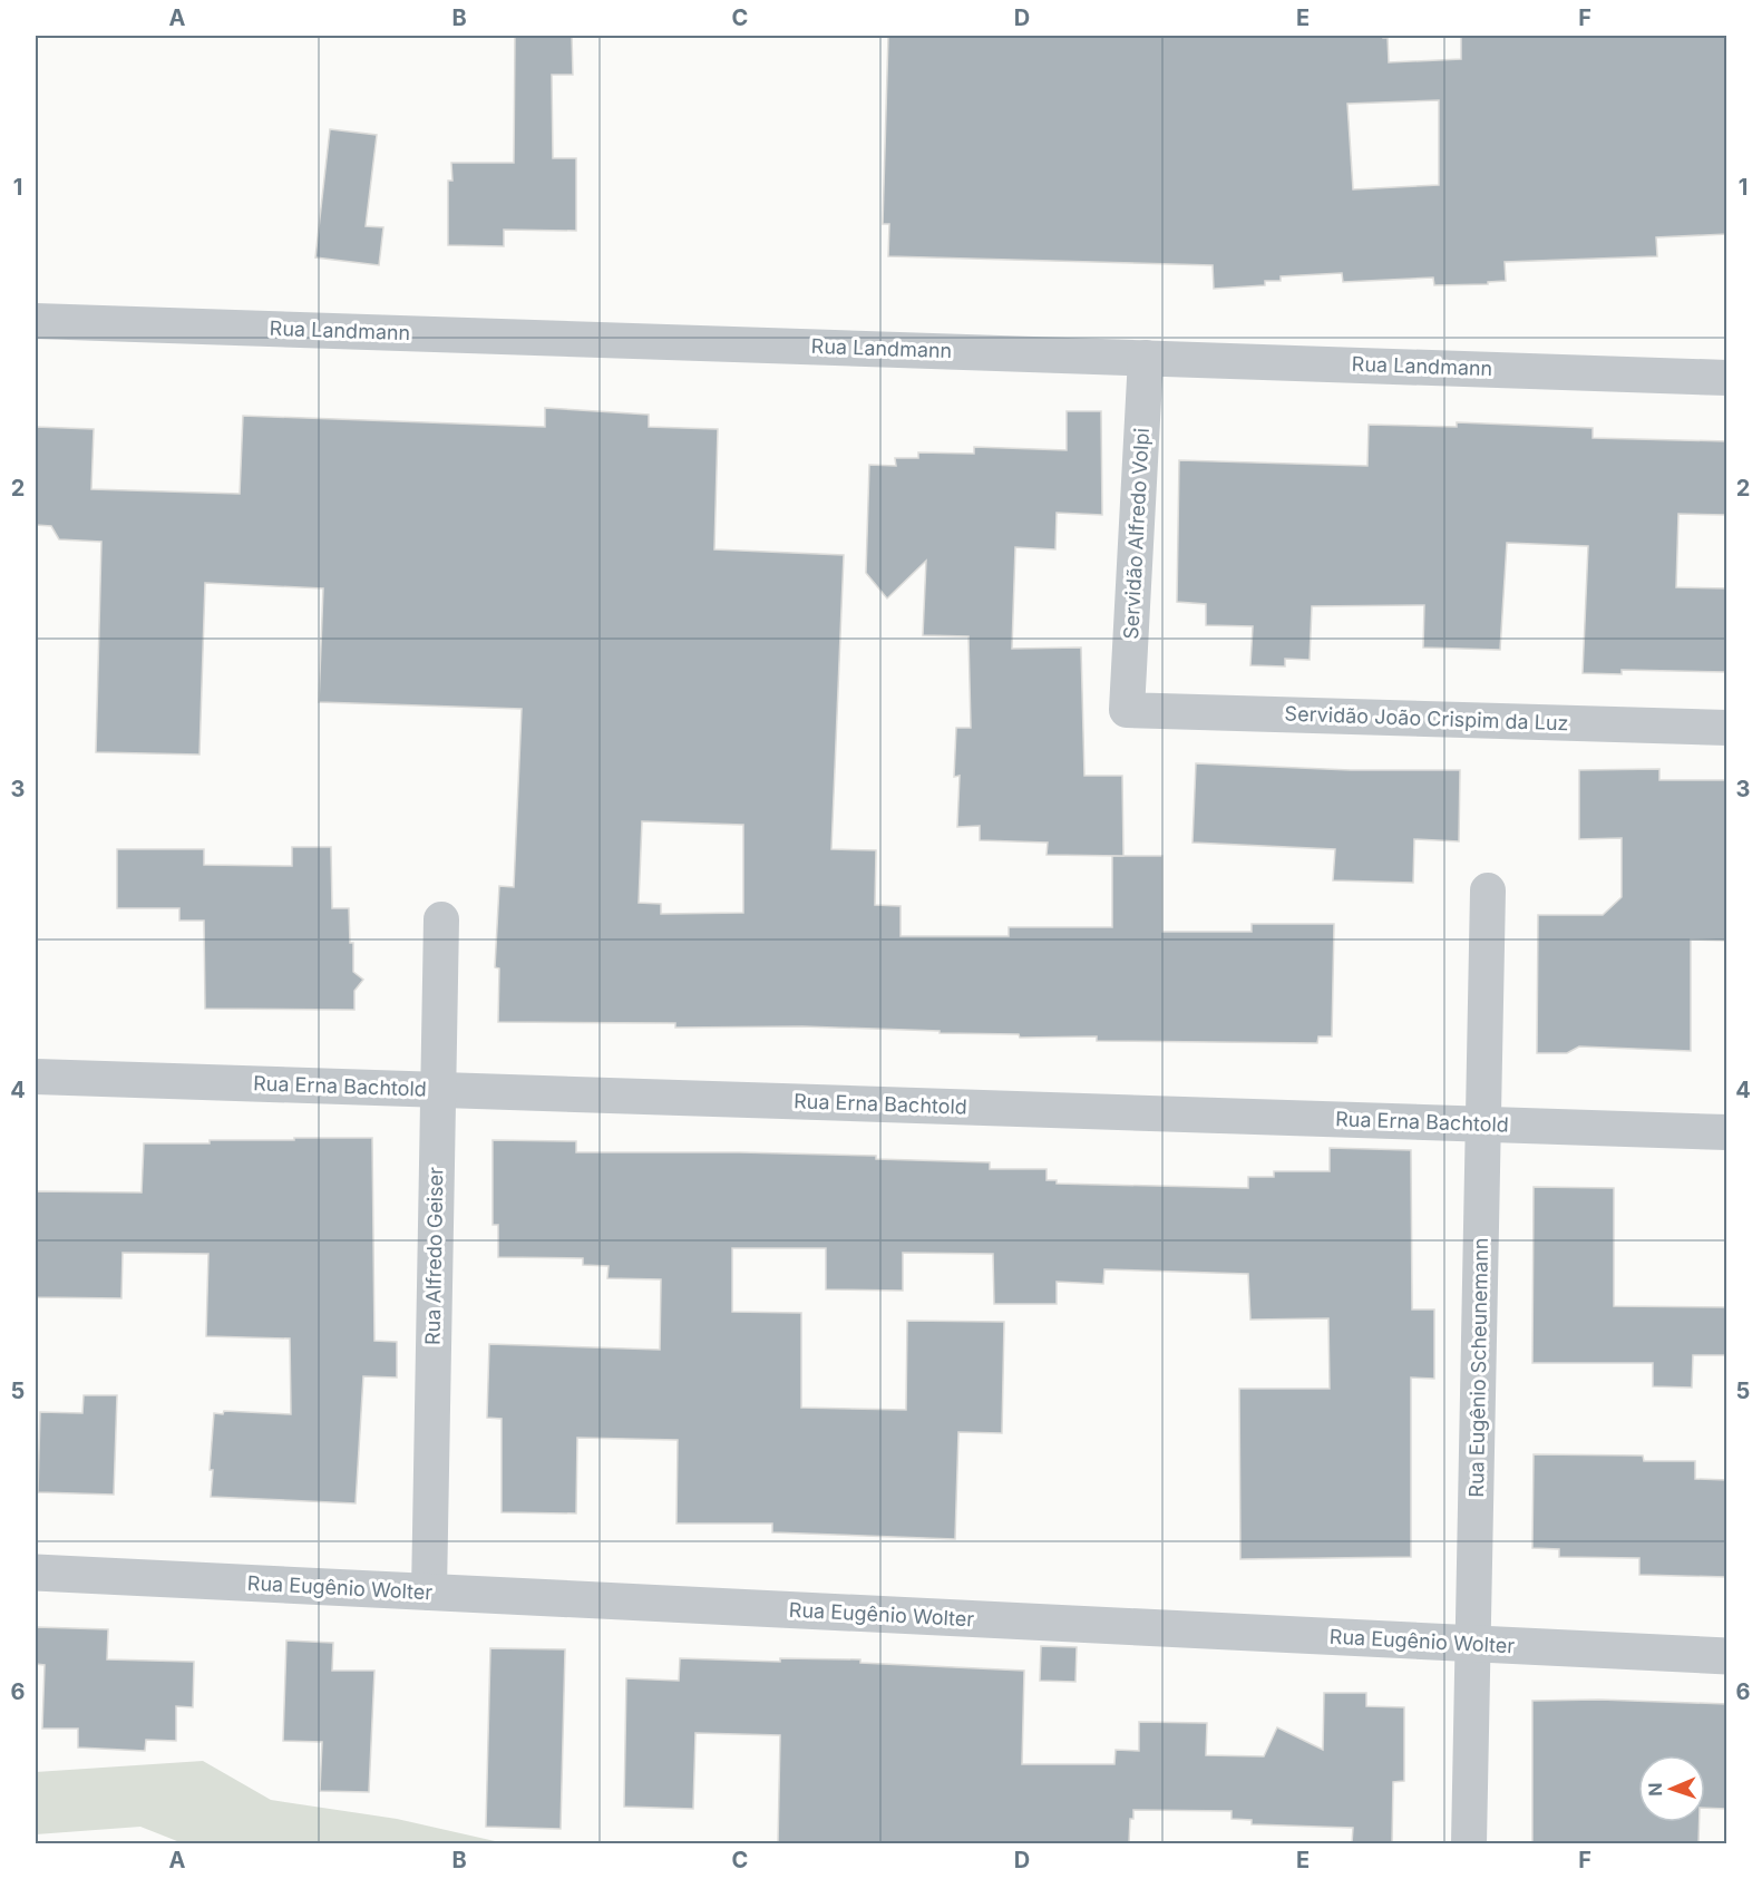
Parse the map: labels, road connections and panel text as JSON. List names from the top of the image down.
{
  "streets": {
    "street": [
      "Rua Landmann",
      "Servidão Alfredo Volpi",
      "Servidão João Crispim da Luz",
      "Rua Erna Bachtold",
      "Rua Alfredo Geiser",
      "Rua Eugênio Scheunemann",
      "Rua Eugênio Wolter"
    ]
  },
  "crossings": [
    ["Rua Landmann", "Servidão Alfredo Volpi"],
    ["Servidão Alfredo Volpi", "Servidão João Crispim da Luz"],
    ["Rua Erna Bachtold", "Rua Alfredo Geiser"],
    ["Rua Erna Bachtold", "Rua Eugênio Scheunemann"],
    ["Rua Alfredo Geiser", "Rua Eugênio Wolter"],
    ["Rua Eugênio Scheunemann", "Rua Eugênio Wolter"]
  ],
  "north": "left",
  "grid": {
    "columns": [
      "A",
      "B",
      "C",
      "D",
      "E",
      "F"
    ],
    "rows": [
      "1",
      "2",
      "3",
      "4",
      "5",
      "6"
    ]
  }
}
